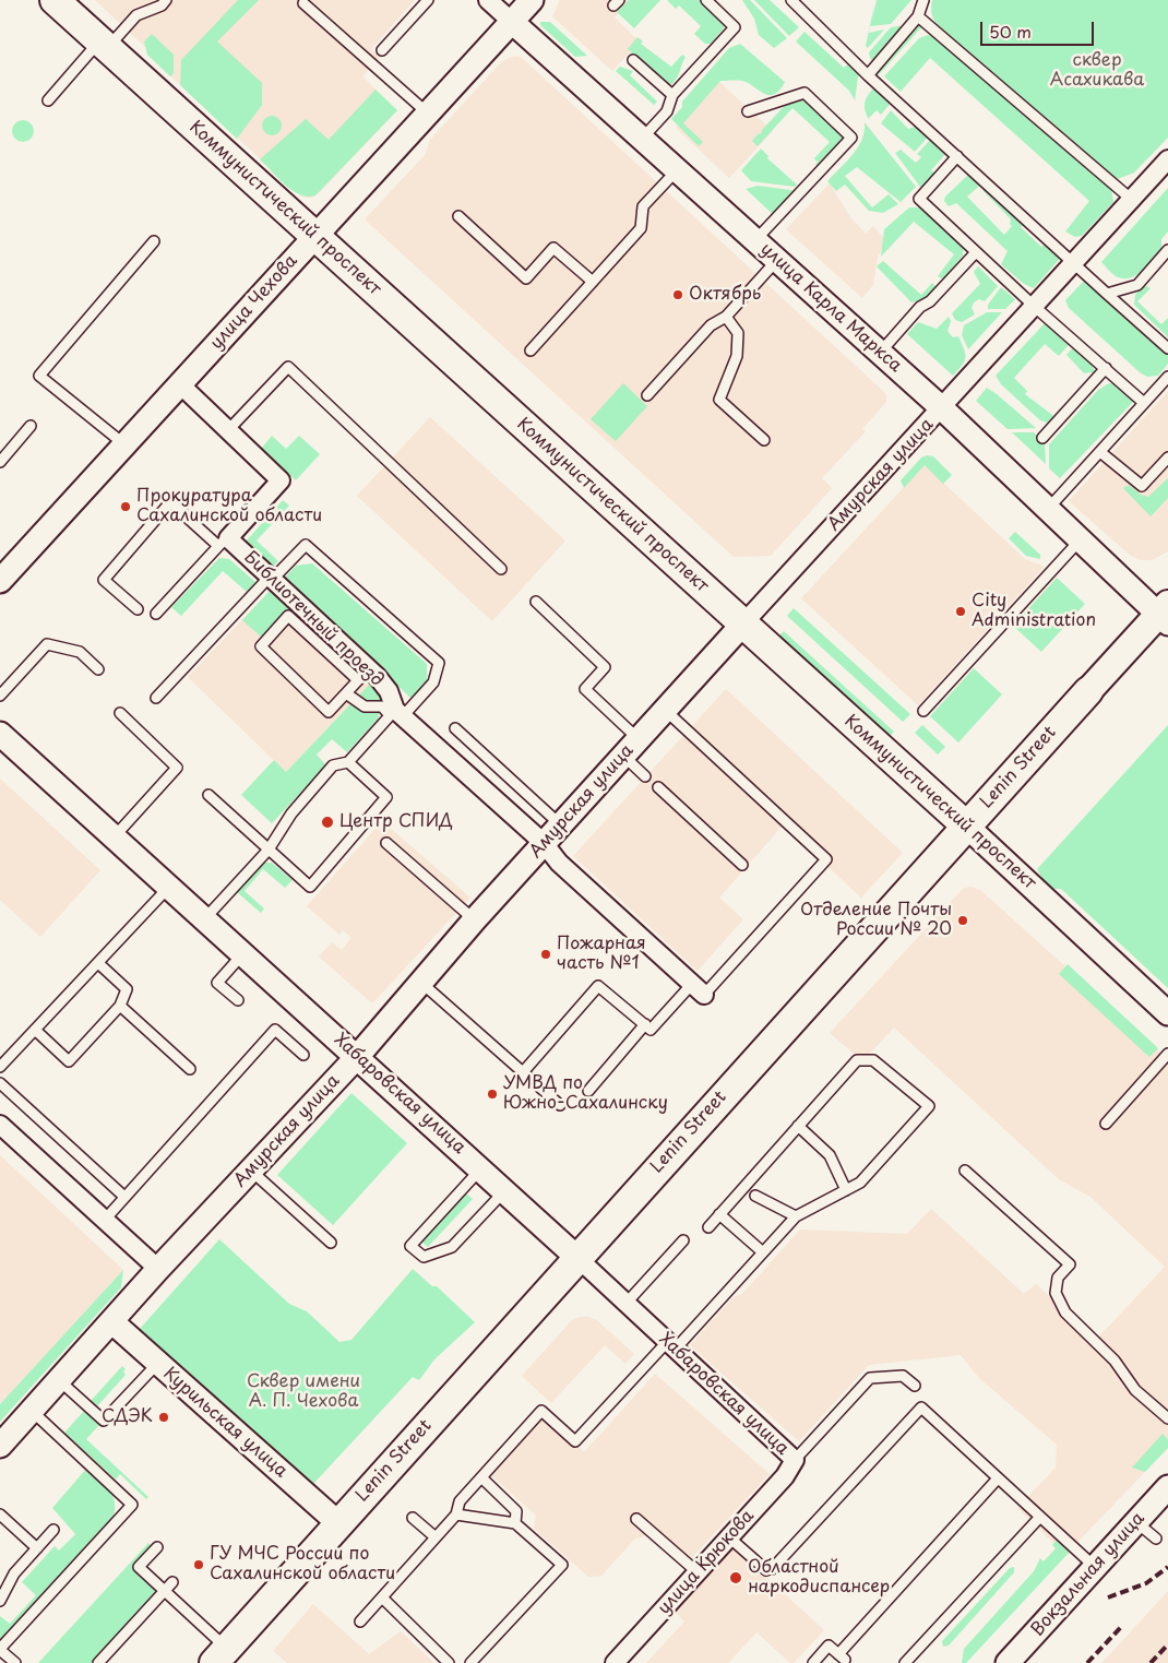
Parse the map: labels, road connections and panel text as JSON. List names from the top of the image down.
{
  "streets": {
    "main road": ["Коммунистический проспект", "Lenin Street"],
    "street": [
      "улица Чехова",
      "улица Карла Маркса",
      "Амурская улица",
      "Библиотечный проезд",
      "Хабаровская улица",
      "Курильская улица",
      "улица Крюкова",
      "Вокзальная улица"
    ]
  },
  "crossings": [
    ["Коммунистический проспект", "улица Чехова"],
    ["Коммунистический проспект", "Амурская улица"],
    ["Коммунистический проспект", "Lenin Street"],
    ["улица Чехова", "улица Карла Маркса"],
    ["улица Карла Маркса", "Амурская улица"],
    ["улица Карла Маркса", "Lenin Street"],
    ["Амурская улица", "Библиотечный проезд"],
    ["Амурская улица", "Хабаровская улица"],
    ["Амурская улица", "Курильская улица"],
    ["Lenin Street", "Хабаровская улица"],
    ["Lenin Street", "Курильская улица"],
    ["Хабаровская улица", "улица Крюкова"]
  ],
  "parks": ["сквер Асахикава", "Сквер имени А. П. Чехова"],
  "places": [
    "Октябрь",
    "Прокуратура Сахалинской области",
    "City Administration",
    "Центр СПИД",
    "Отделение Почты России № 20",
    "Пожарная часть №1",
    "УМВД по Южно-Сахалинску",
    "СДЭК",
    "ГУ МЧС России по Сахалинской области",
    "Областной наркодиспансер"
  ],
  "scale_bar": "50 m"
}
